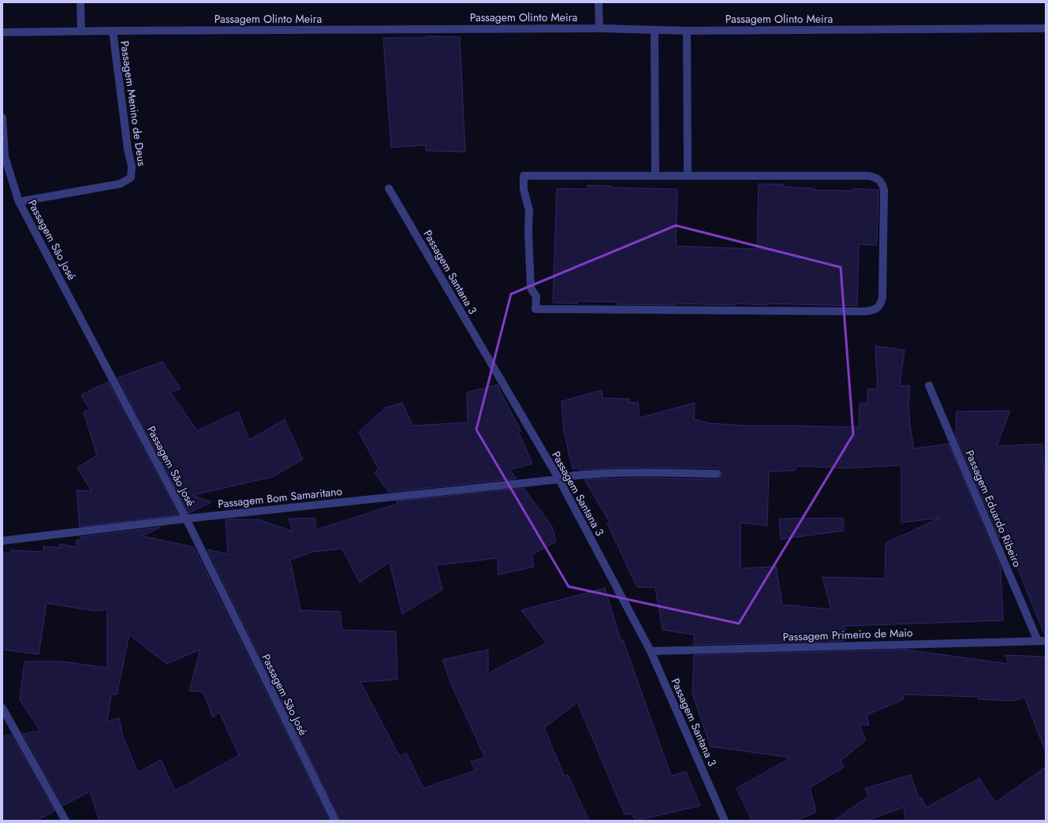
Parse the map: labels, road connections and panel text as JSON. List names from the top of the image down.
{
  "streets": {
    "street": [
      "Passagem Olinto Meira",
      "Passagem Menino de Deus",
      "Passagem São José",
      "Passagem Santana 3",
      "Passagem Bom Samaritano",
      "Passagem Eduardo Ribeiro",
      "Passagem Primeiro de Maio"
    ]
  },
  "crossings": [
    ["Passagem Olinto Meira", "Passagem Menino de Deus"],
    ["Passagem Menino de Deus", "Passagem São José"],
    ["Passagem São José", "Passagem Bom Samaritano"],
    ["Passagem Santana 3", "Passagem Bom Samaritano"],
    ["Passagem Santana 3", "Passagem Primeiro de Maio"],
    ["Passagem Eduardo Ribeiro", "Passagem Primeiro de Maio"]
  ]
}
